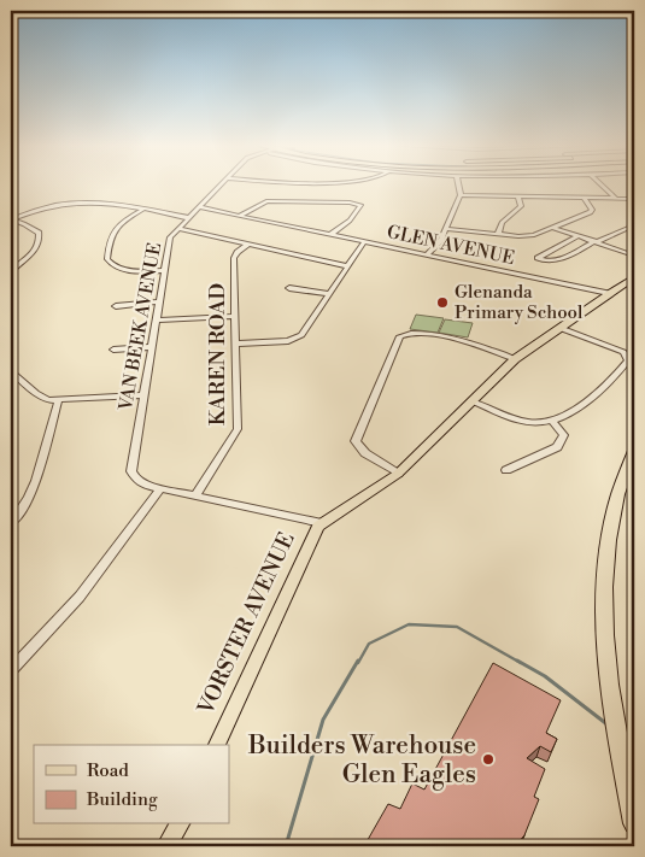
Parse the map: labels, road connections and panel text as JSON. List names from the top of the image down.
{
  "streets": {
    "main road": ["VORSTER AVENUE"],
    "street": ["GLEN AVENUE", "VAN BEEK AVENUE", "KAREN ROAD"]
  },
  "crossings": [
    ["GLEN AVENUE", "VAN BEEK AVENUE"],
    ["GLEN AVENUE", "VORSTER AVENUE"]
  ],
  "places": ["Glenanda Primary School", "Builders Warehouse Glen Eagles"],
  "legend": ["Road", "Building"]
}
